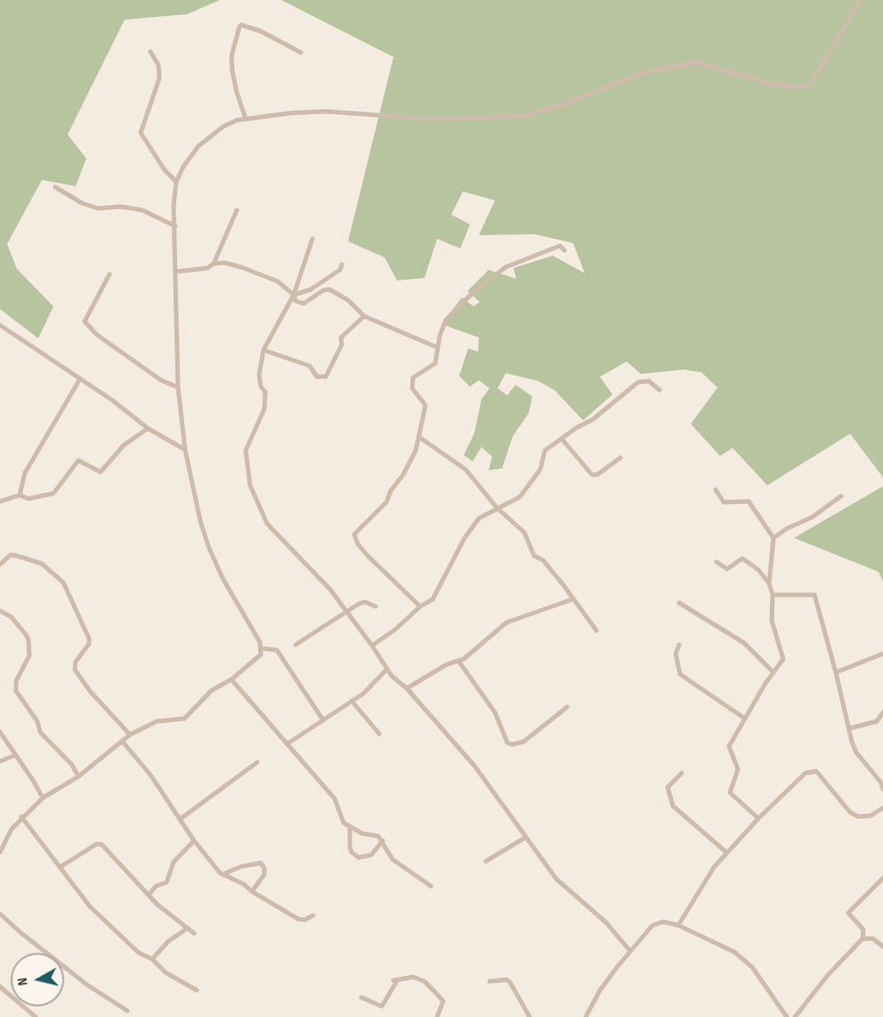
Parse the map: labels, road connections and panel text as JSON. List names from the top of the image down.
{
  "north": "left"
}
